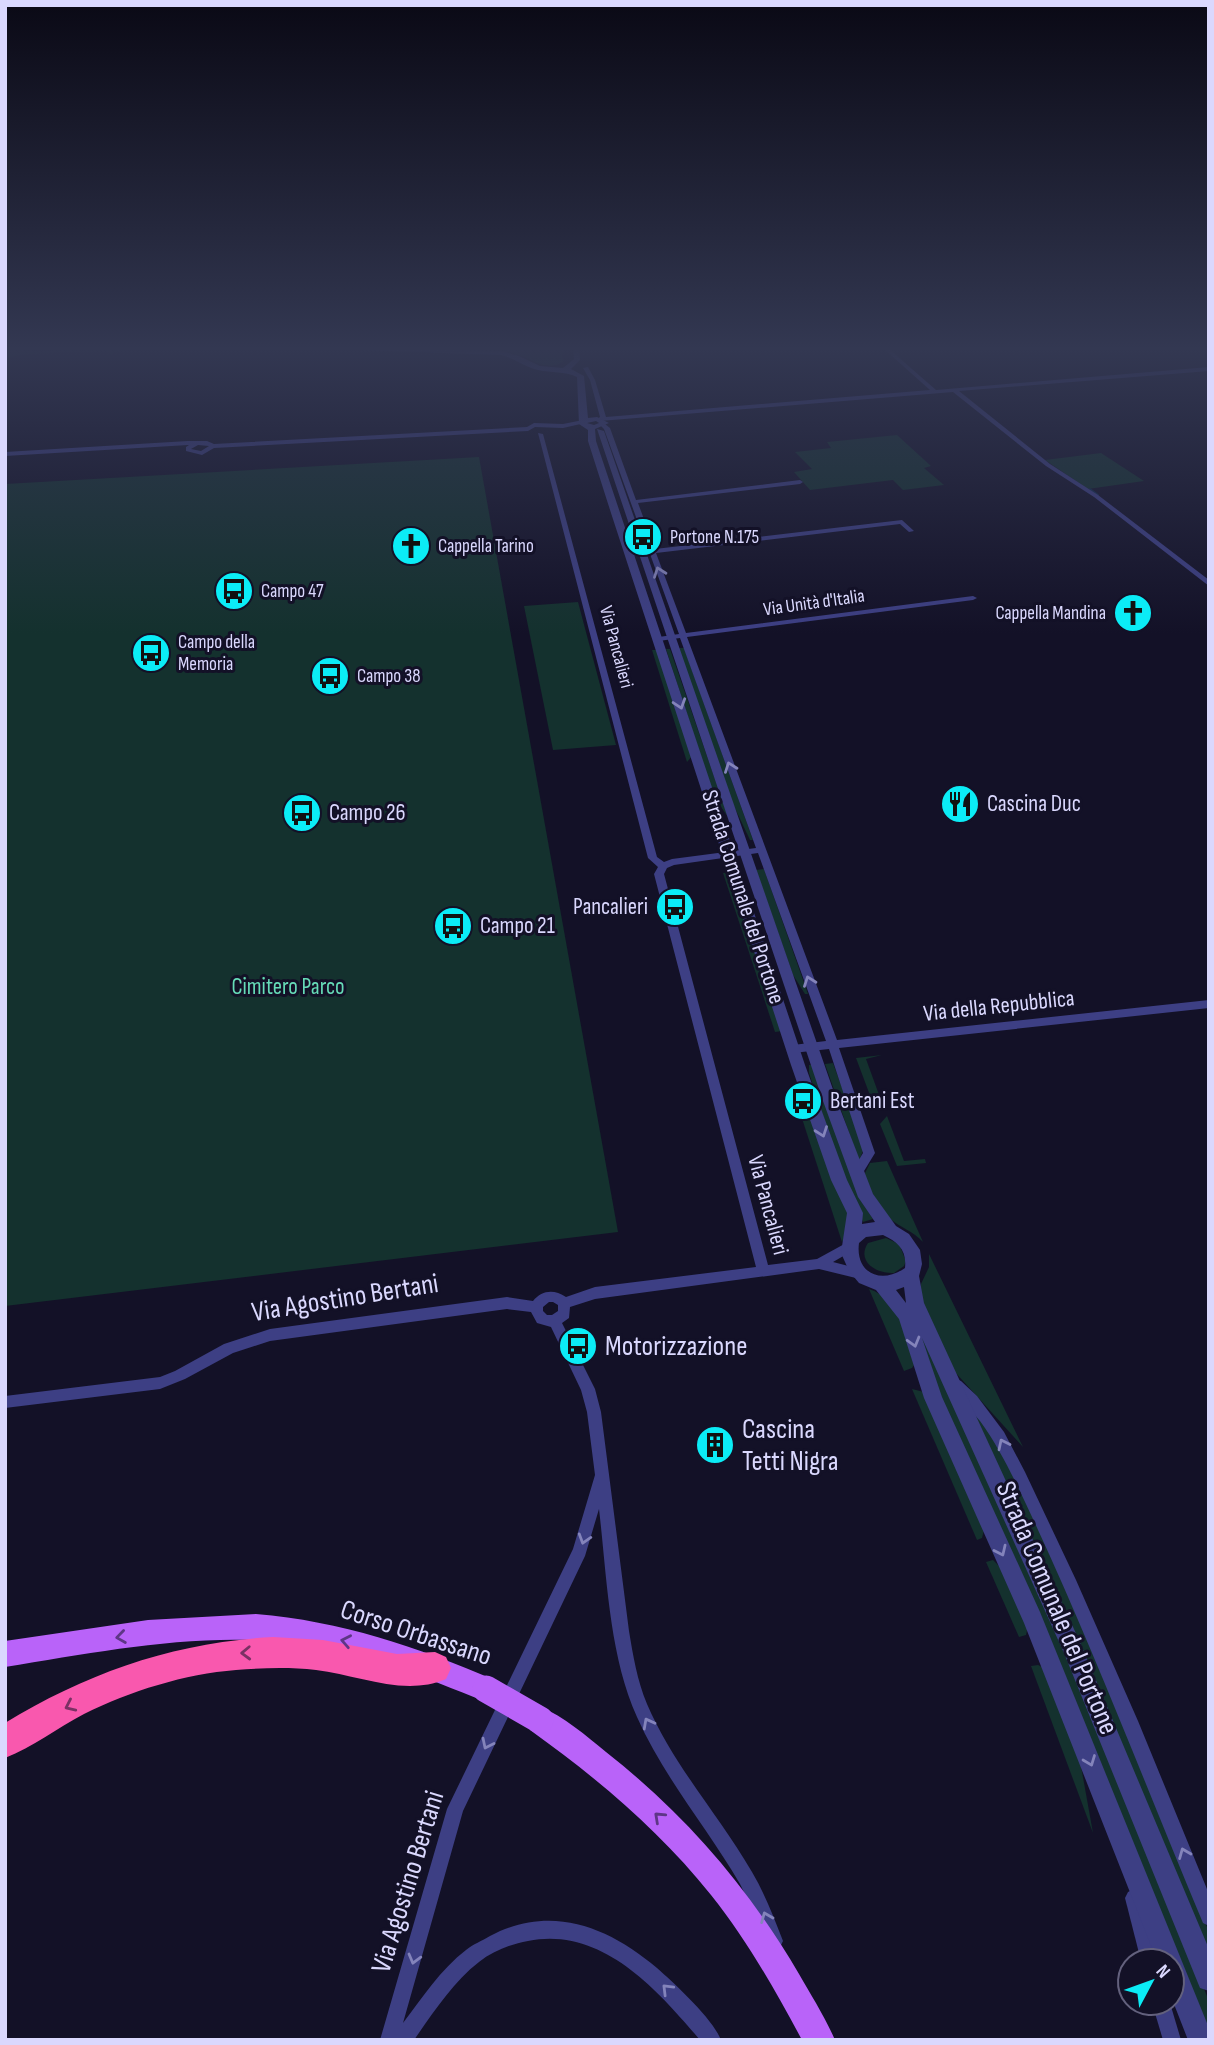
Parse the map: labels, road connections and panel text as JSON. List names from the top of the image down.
{
  "streets": {
    "main road": ["Corso Orbassano"],
    "street": [
      "Via Unità d'Italia",
      "Via Pancalieri",
      "Strada Comunale del Portone",
      "Via della Repubblica",
      "Via Agostino Bertani"
    ]
  },
  "crossings": [
    ["Via Unità d'Italia", "Strada Comunale del Portone"],
    ["Strada Comunale del Portone", "Via della Repubblica"],
    ["Via Agostino Bertani", "Corso Orbassano"]
  ],
  "one_way": ["Corso Orbassano"],
  "parks": ["Cimitero Parco"],
  "places": {
    "bus stop": [
      "Portone N.175",
      "Campo 47",
      "Campo della Memoria",
      "Campo 38",
      "Campo 26",
      "Pancalieri",
      "Campo 21",
      "Bertani Est",
      "Motorizzazione"
    ],
    "church": ["Cappella Tarino", "Cappella Mandina"],
    "restaurant": ["Cascina Duc"],
    "building": ["Cascina Tetti Nigra"]
  },
  "north": "top right"
}
